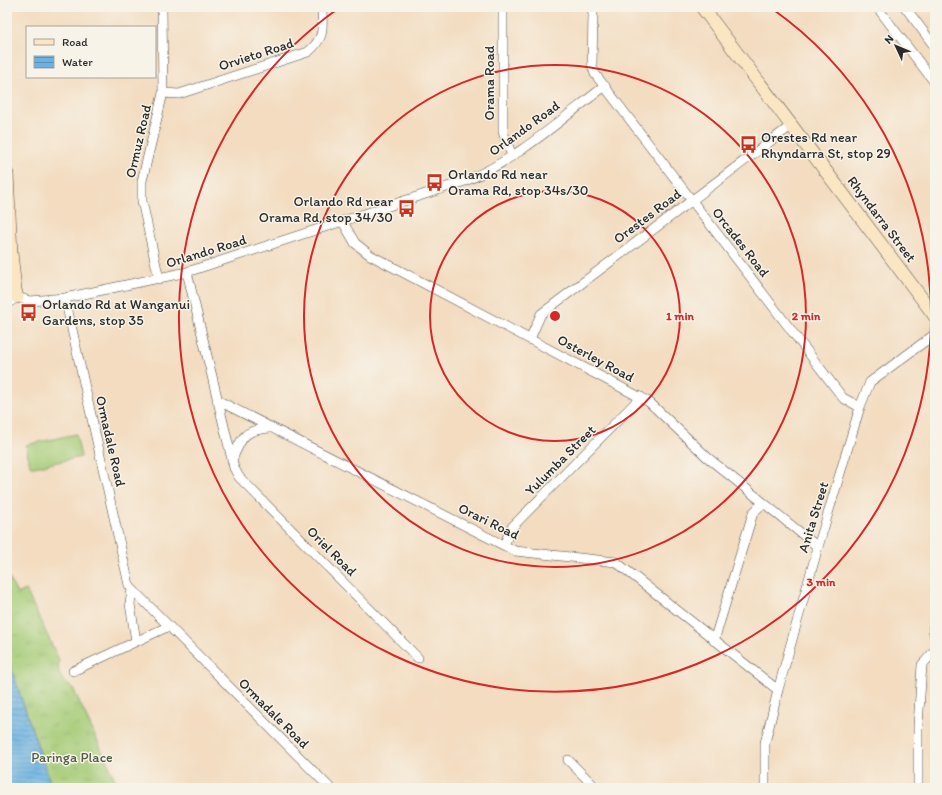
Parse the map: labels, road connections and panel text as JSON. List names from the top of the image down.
{
  "streets": {
    "street": [
      "Orvieto Road",
      "Orama Road",
      "Orlando Road",
      "Ormuz Road",
      "Orestes Road",
      "Rhyndarra Street",
      "Orcades Road",
      "Osterley Road",
      "Ormadale Road",
      "Yulumba Street",
      "Anita Street",
      "Orari Road",
      "Oriel Road"
    ]
  },
  "crossings": [
    ["Orvieto Road", "Ormuz Road"],
    ["Orama Road", "Orlando Road"],
    ["Orlando Road", "Ormuz Road"],
    ["Orlando Road", "Orcades Road"],
    ["Orlando Road", "Osterley Road"],
    ["Orlando Road", "Ormadale Road"],
    ["Orlando Road", "Oriel Road"],
    ["Orestes Road", "Rhyndarra Street"],
    ["Orestes Road", "Orcades Road"],
    ["Orestes Road", "Osterley Road"],
    ["Orcades Road", "Anita Street"],
    ["Osterley Road", "Yulumba Street"],
    ["Osterley Road", "Anita Street"],
    ["Yulumba Street", "Orari Road"],
    ["Anita Street", "Orari Road"],
    ["Orari Road", "Oriel Road"]
  ],
  "parks": ["Paringa Place"],
  "places": {
    "bus stop": [
      "Orestes Rd near Rhyndarra St, stop 29",
      "Orlando Rd near Orama Rd, stop 34s/30",
      "Orlando Rd near Orama Rd, stop 34/30",
      "Orlando Rd at Wanganui Gardens, stop 35"
    ]
  },
  "legend": ["Road", "Water"],
  "north": "top left",
  "rings": ["1 min", "2 min", "3 min"]
}
